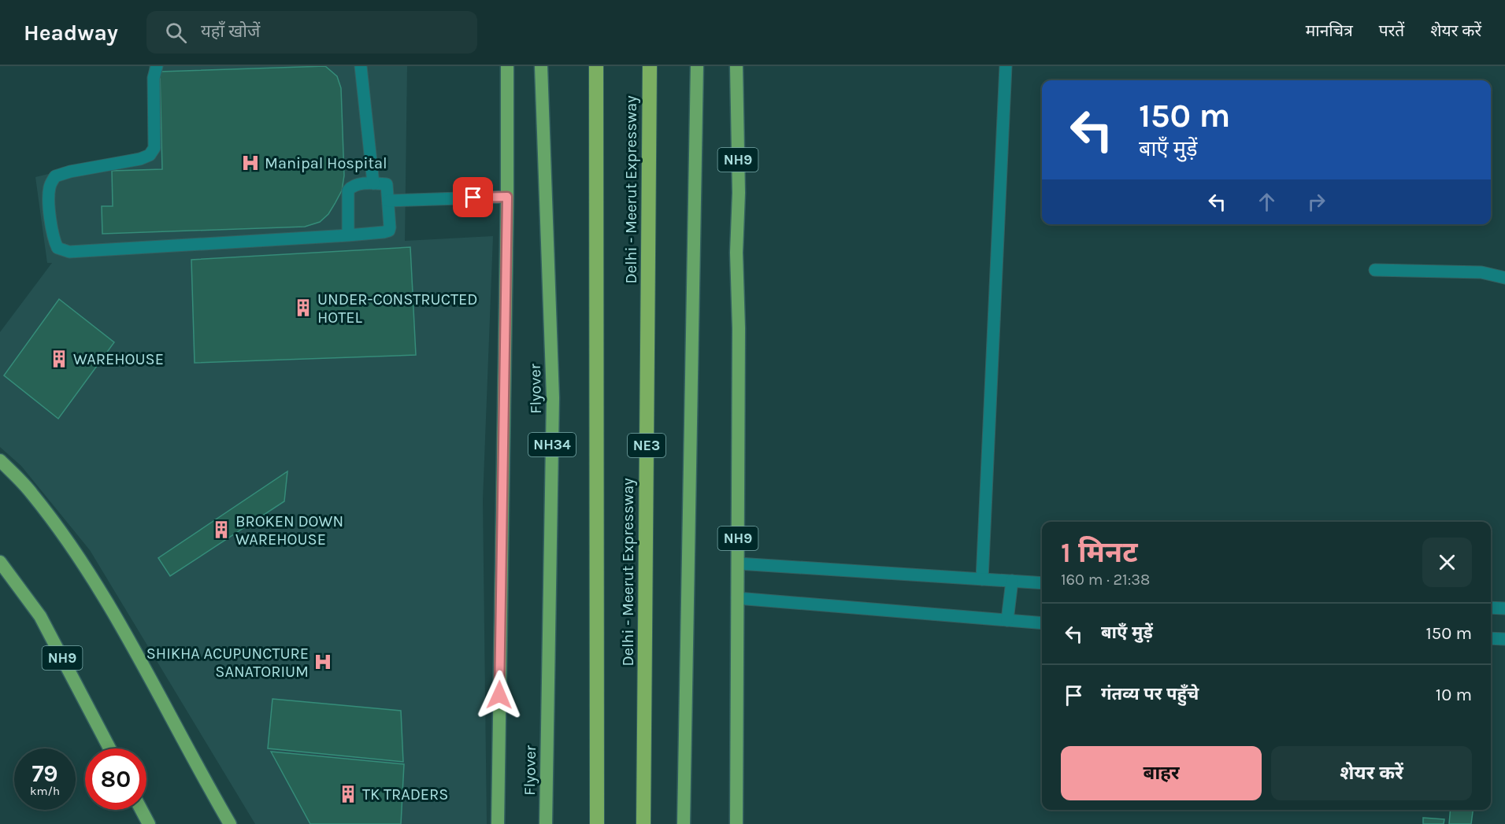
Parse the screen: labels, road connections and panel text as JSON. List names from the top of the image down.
{
  "streets": {
    "highway": [
      "NH9",
      "Delhi - Meerut Expressway",
      "Flyover",
      "NH34",
      "NE3"
    ]
  },
  "places": {
    "hospital": ["Manipal Hospital", "SHIKHA ACUPUNCTURE SANATORIUM"],
    "building": [
      "UNDER-CONSTRUCTED HOTEL",
      "WAREHOUSE",
      "BROKEN DOWN WAREHOUSE",
      "TK TRADERS"
    ]
  },
  "page": {
    "header": "Headway",
    "search": "यहाँ खोजें",
    "nav": ["मानचित्र", "परतें", "शेयर करें"],
    "turn": ["150 m", "बाएँ मुड़ें"],
    "heading": ["1 मिनट", "160 m · 21:38"],
    "list": [
      {
        "name": "बाएँ मुड़ें",
        "value": "150 m"
      },
      {
        "name": "गंतव्य पर पहुँचे",
        "value": "10 m"
      }
    ],
    "buttons": ["बाहर", "शेयर करें"],
    "speed": "79 km/h",
    "limit": "80"
  }
}
